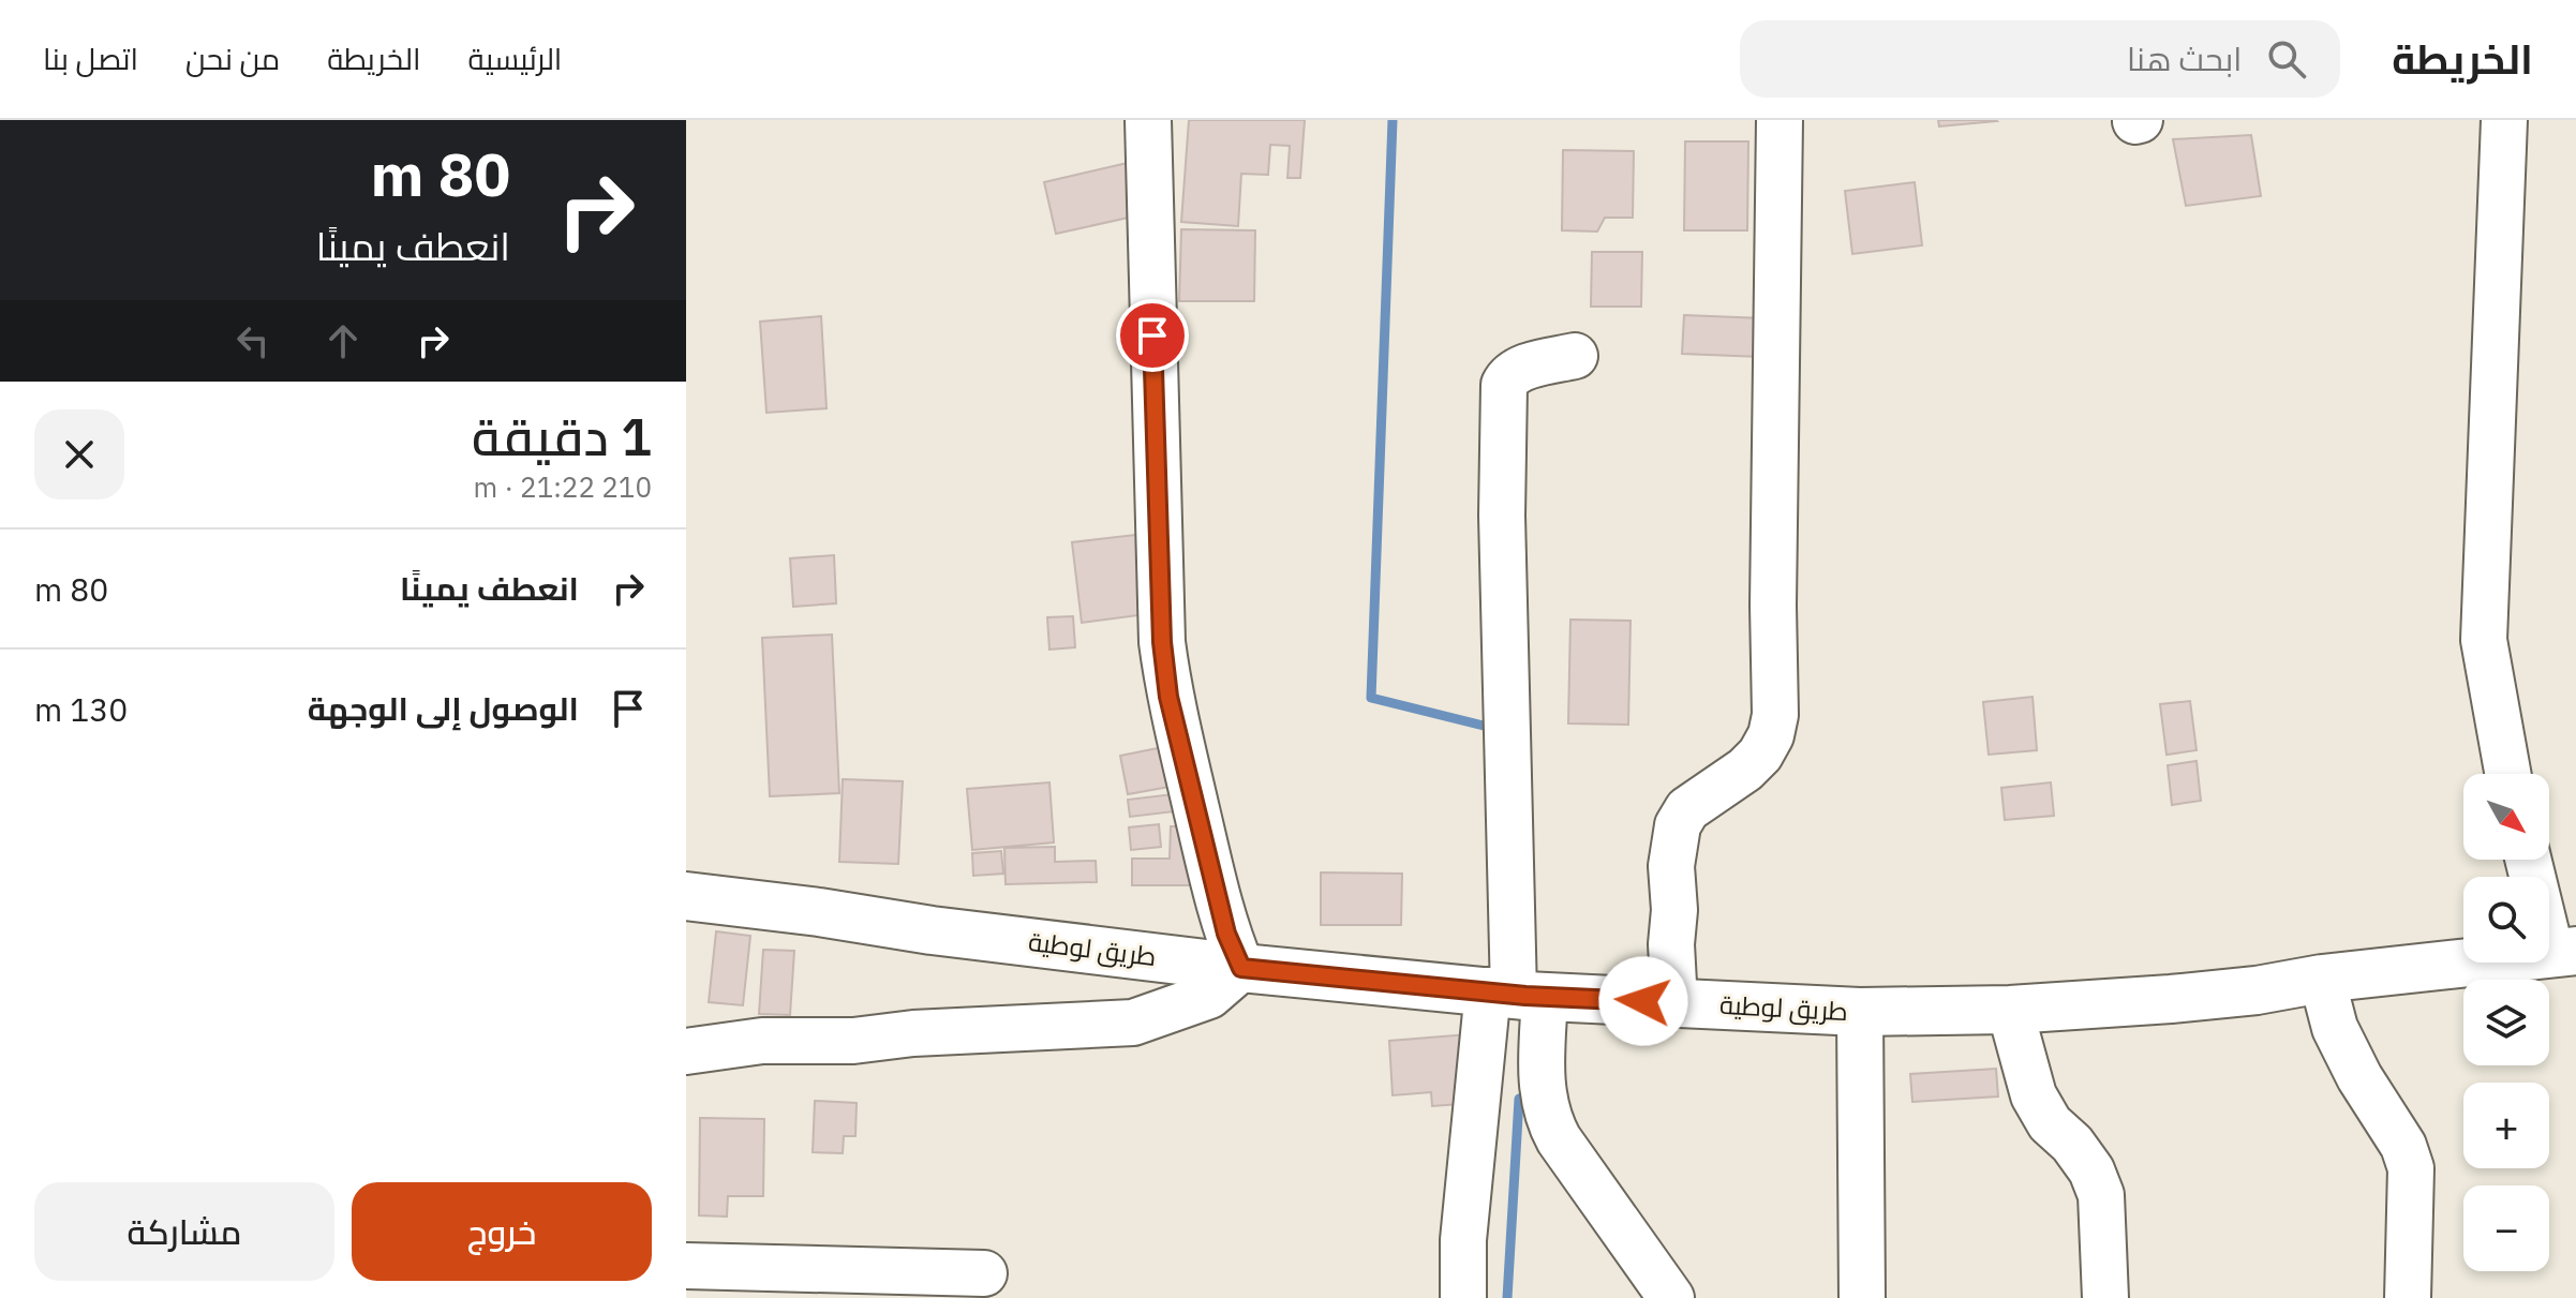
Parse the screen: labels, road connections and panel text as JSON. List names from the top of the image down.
{
  "streets": {
    "main road": ["طريق لوطية"]
  },
  "north": "bottom right",
  "page": {
    "header": "الخريطة",
    "search": "ابحث هنا",
    "nav": [
      "الرئيسية",
      "الخريطة",
      "من نحن",
      "اتصل بنا"
    ],
    "turn": ["80 m", "انعطف يمينًا"],
    "heading": ["1 دقيقة", "210 m · 21:22"],
    "list": [
      {
        "name": "انعطف يمينًا",
        "value": "80 m"
      },
      {
        "name": "الوصول إلى الوجهة",
        "value": "130 m"
      }
    ],
    "map_buttons": ["+", "−"],
    "buttons": ["خروج", "مشاركة"]
  }
}
